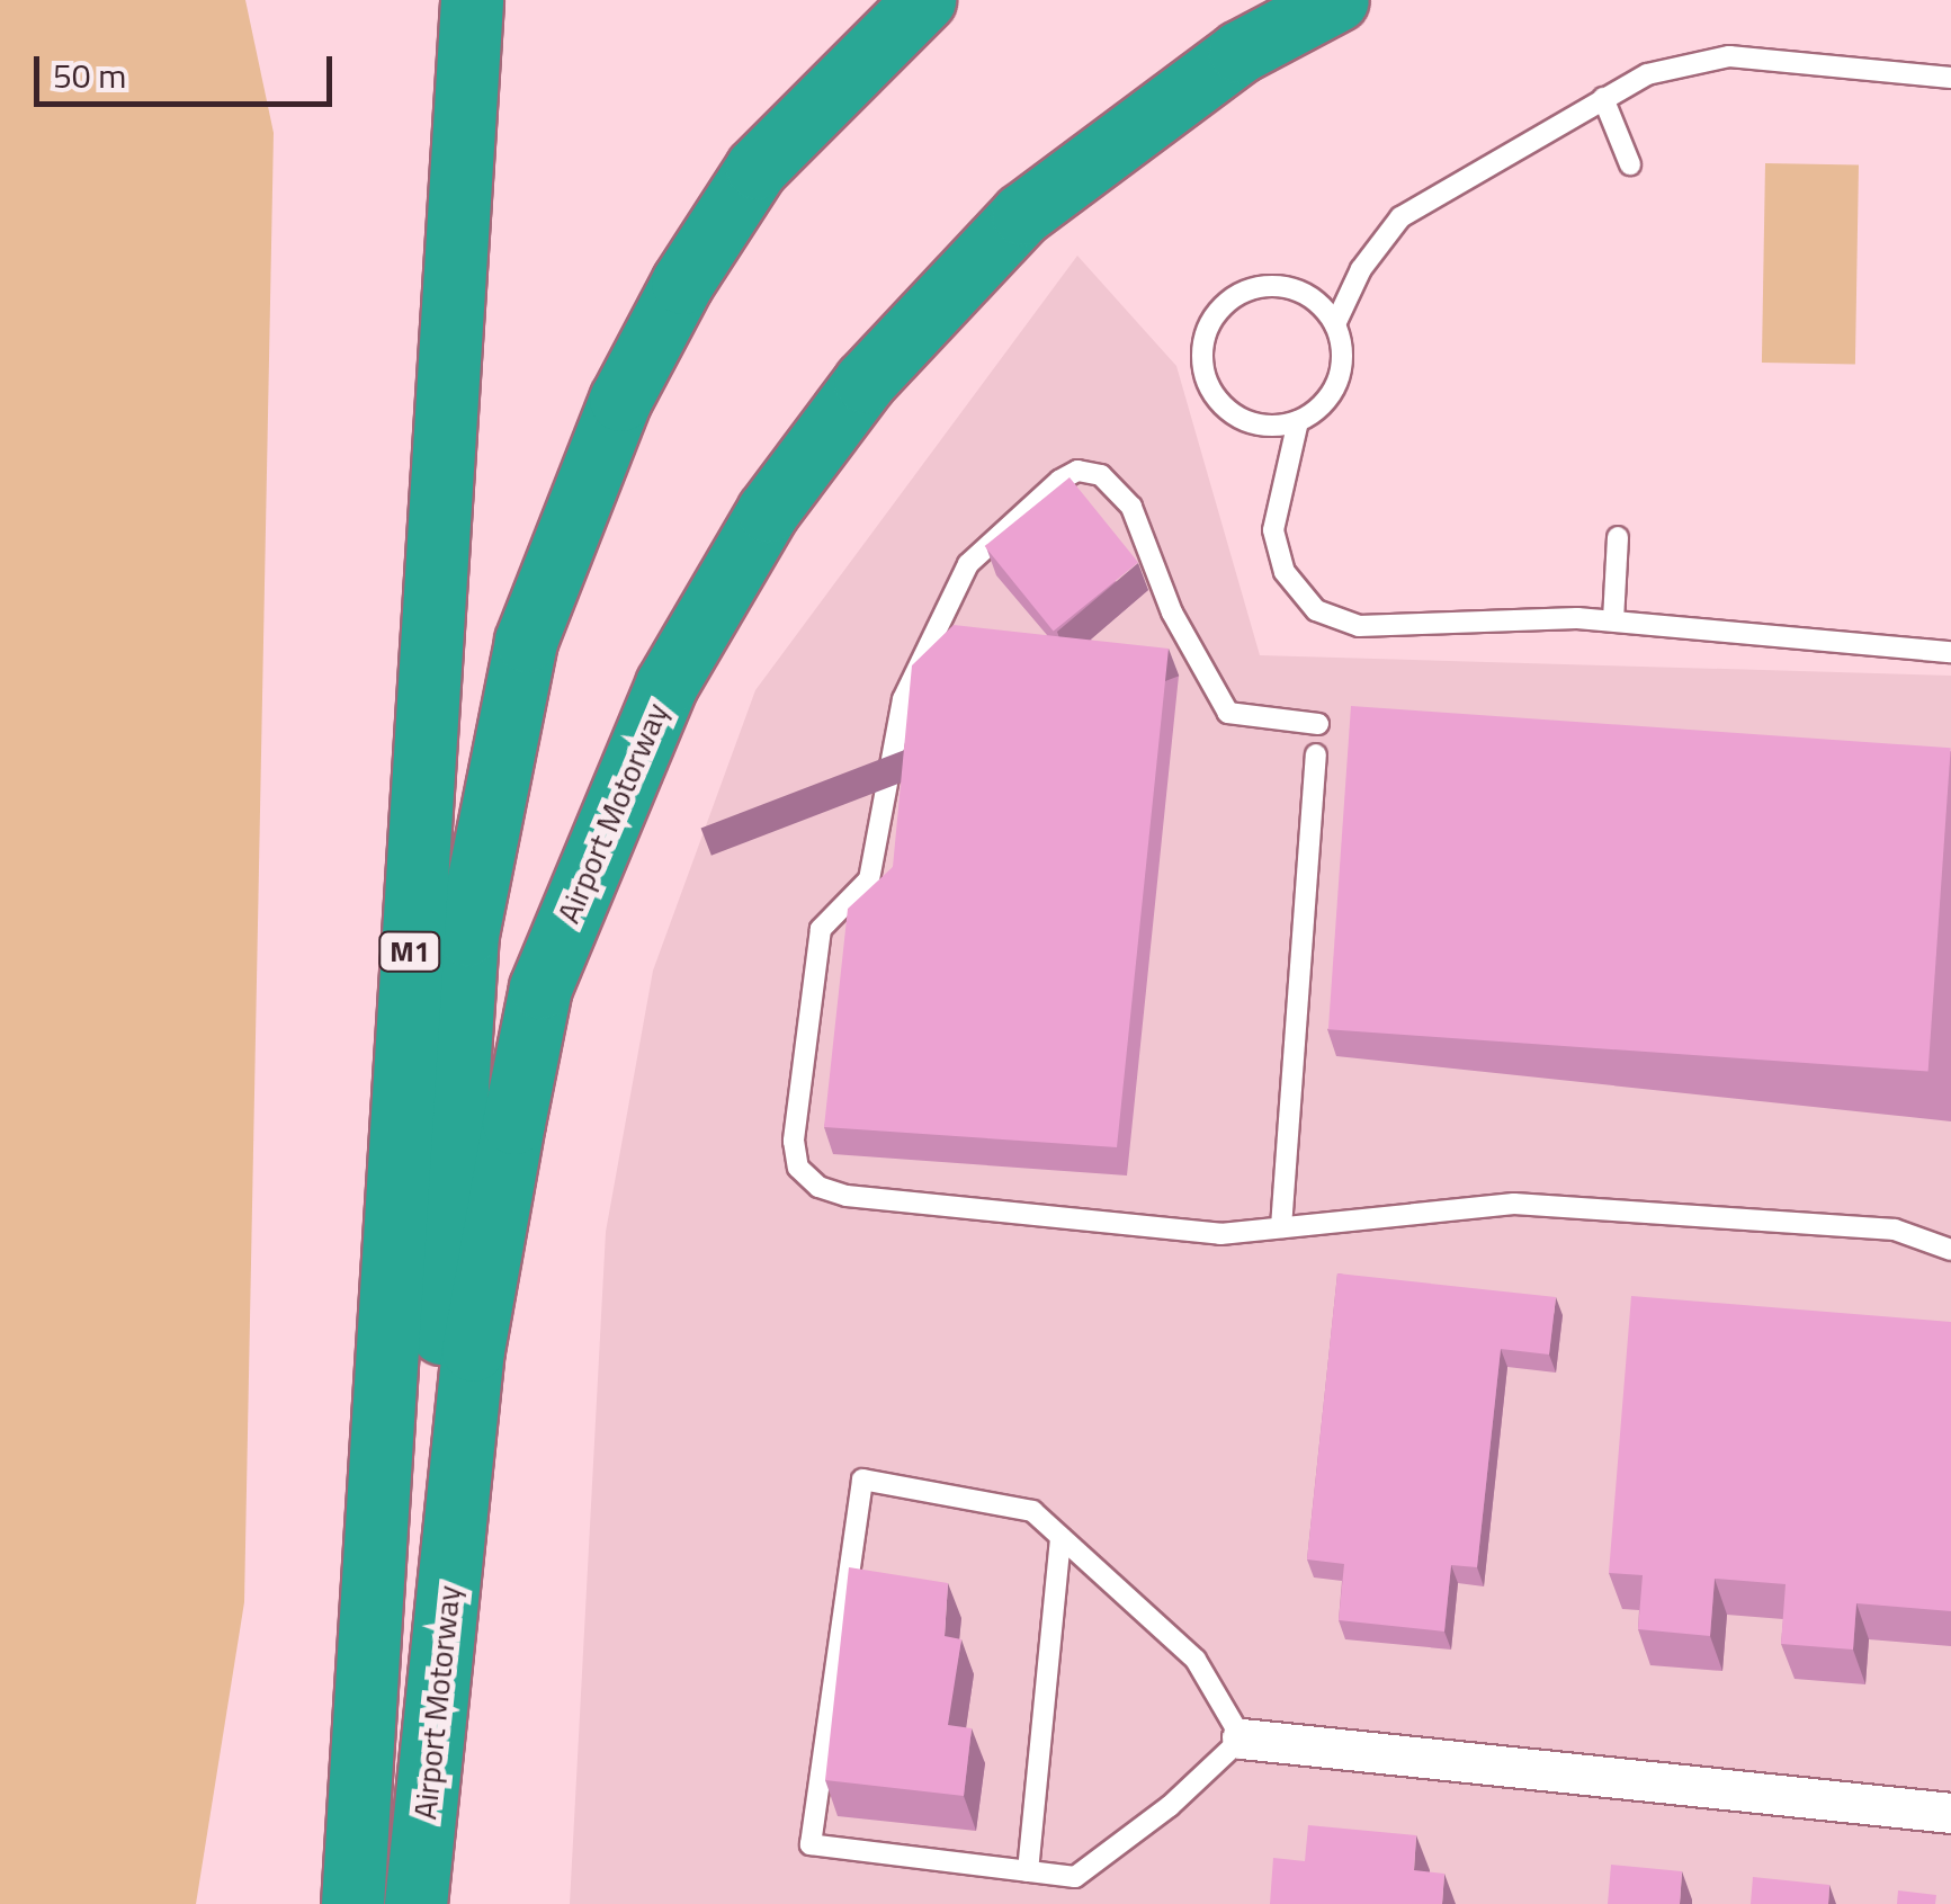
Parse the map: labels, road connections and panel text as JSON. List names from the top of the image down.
{
  "streets": {
    "highway": ["Airport Motorway", "M1"]
  },
  "scale_bar": "50 m"
}
